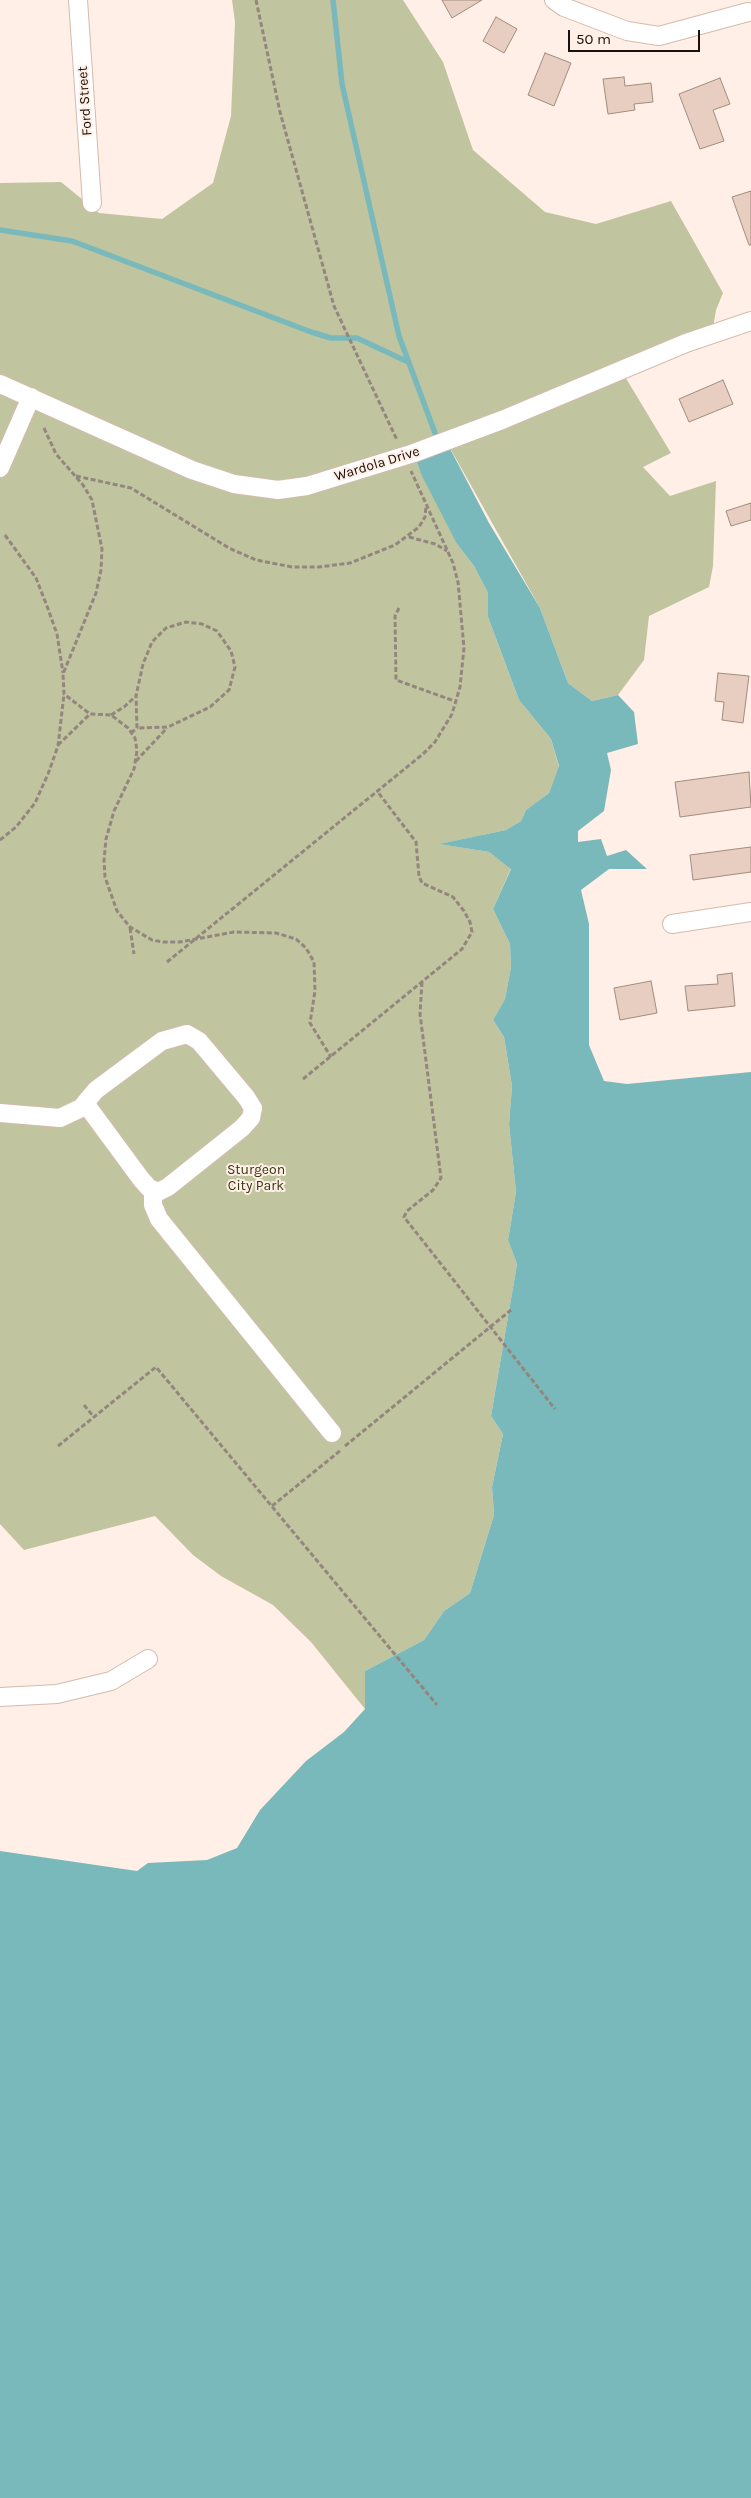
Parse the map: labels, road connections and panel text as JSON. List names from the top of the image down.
{
  "streets": {
    "street": ["Ford Street", "Wardola Drive"]
  },
  "parks": ["Sturgeon City Park"],
  "scale_bar": "50 m"
}
